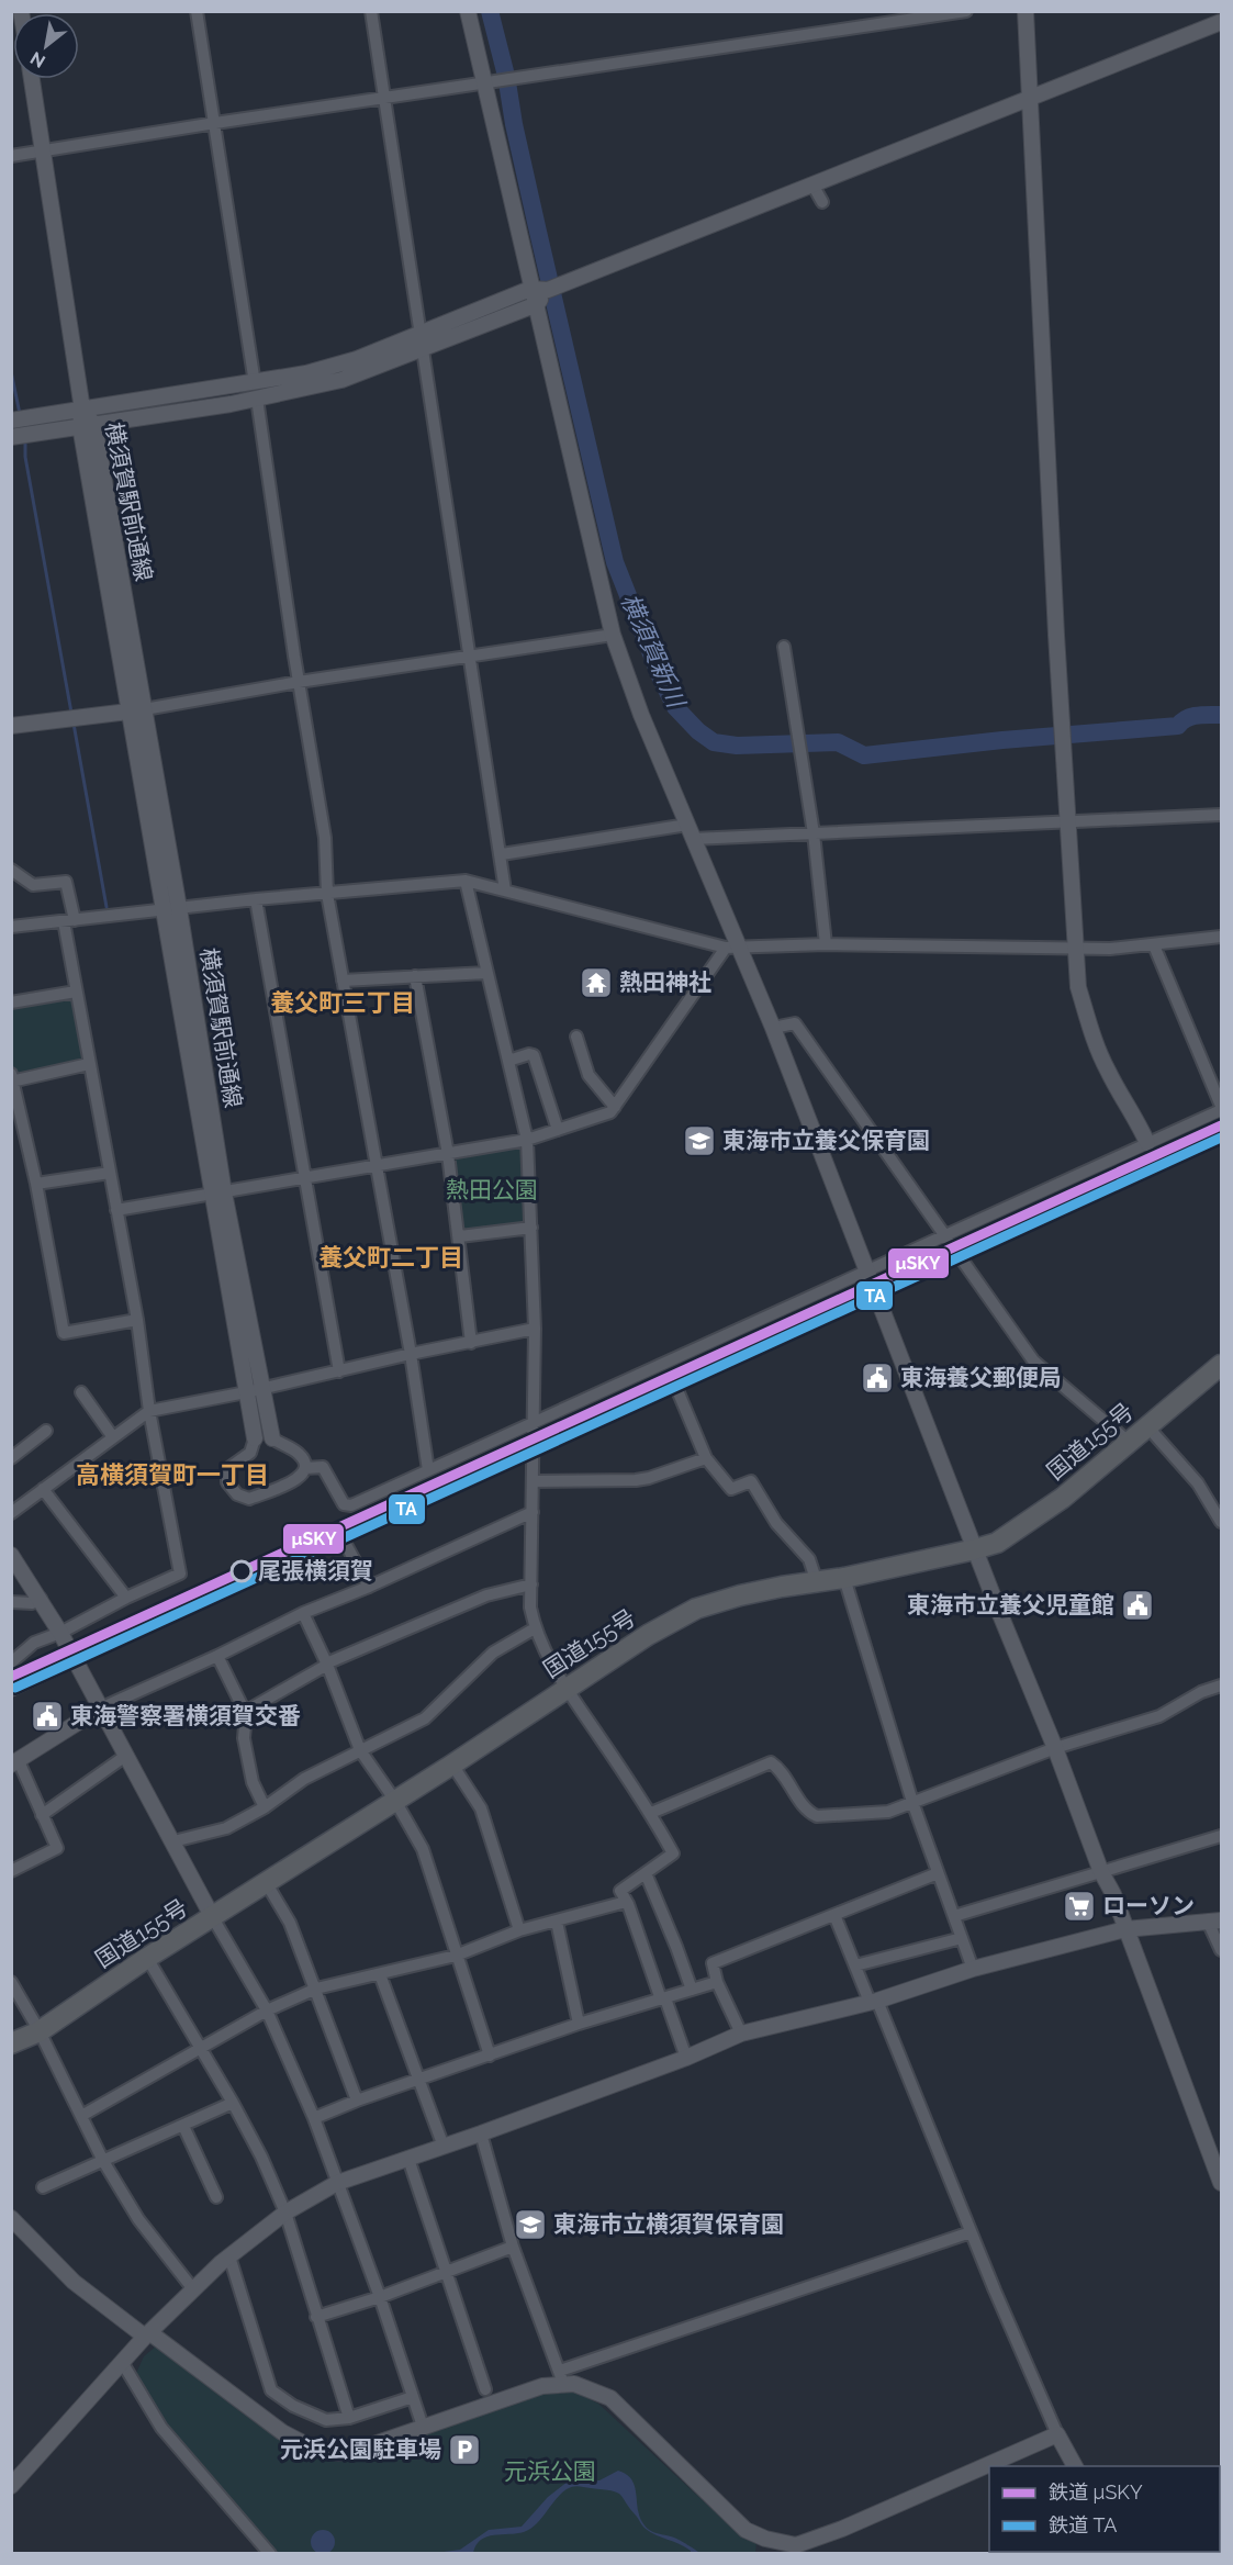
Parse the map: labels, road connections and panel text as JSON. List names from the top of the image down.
{
  "streets": {
    "highway": ["国道155号"],
    "street": ["横須賀駅前通線"]
  },
  "districts": ["養父町三丁目", "養父町二丁目", "高横須賀町一丁目"],
  "water": ["横須賀新川"],
  "parks": ["熱田公園", "元浜公園"],
  "places": {
    "temple": ["熱田神社"],
    "school or university": ["東海市立養父保育園", "東海市立横須賀保育園"],
    "public building": ["東海養父郵便局", "東海市立養父児童館", "東海警察署横須賀交番"],
    "other": ["尾張横須賀"],
    "supermarket": ["ローソン"],
    "parking": ["元浜公園駐車場"]
  },
  "lines": ["rail line μSKY", "rail line TA"],
  "legend": ["鉄道 μSKY", "鉄道 TA"],
  "north": "bottom left"
}
